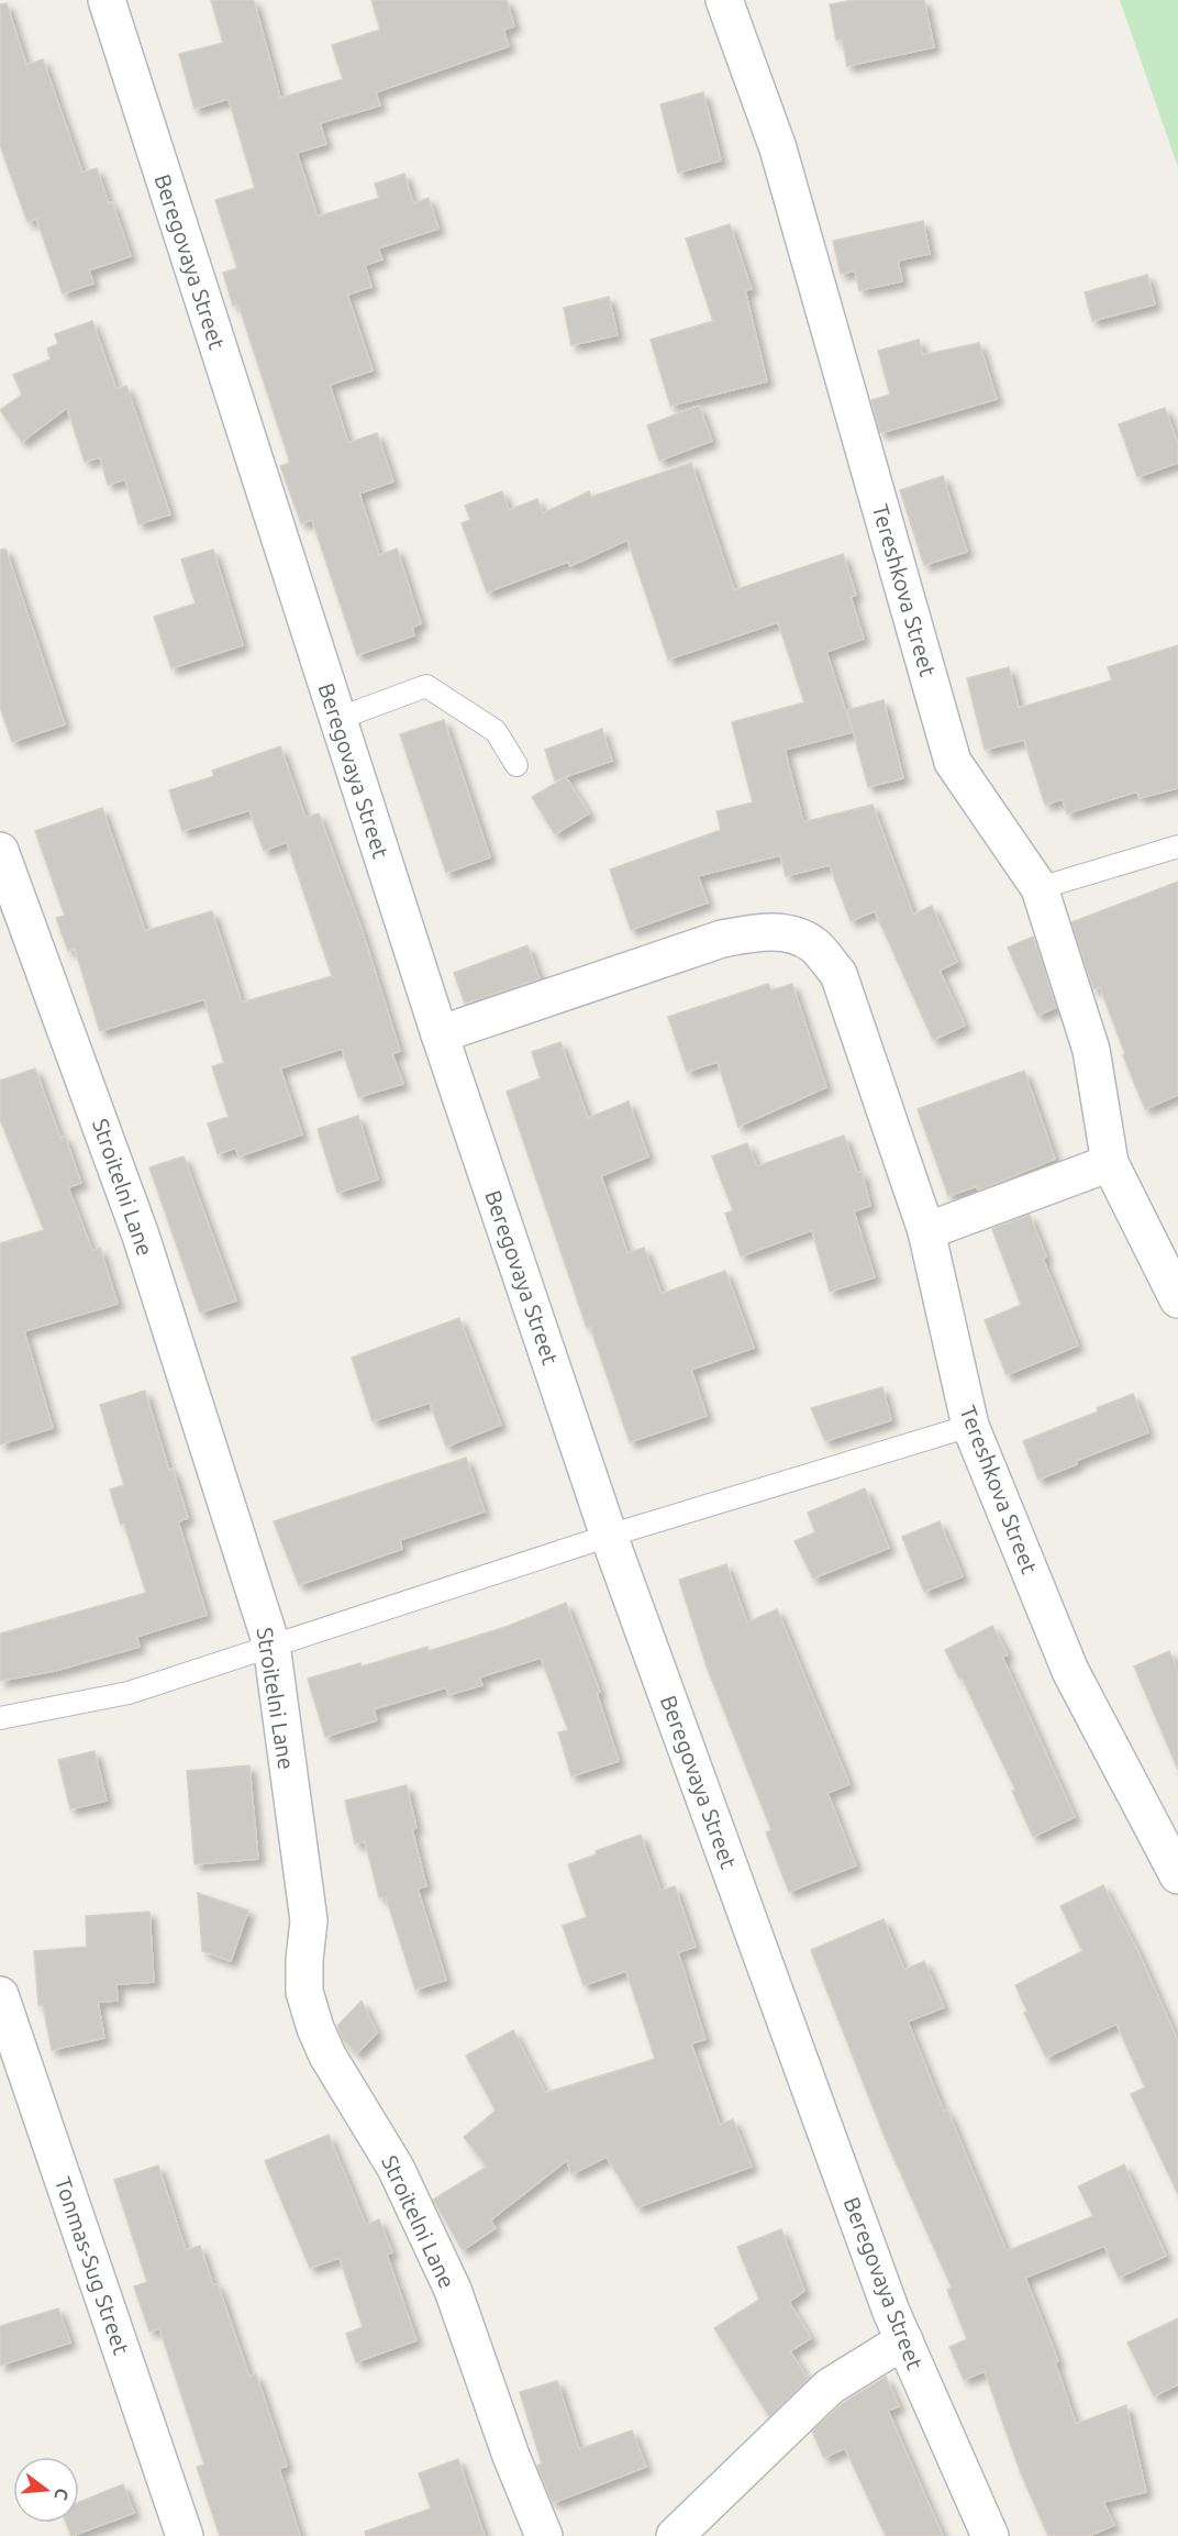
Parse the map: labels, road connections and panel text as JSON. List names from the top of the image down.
{
  "streets": {
    "street": [
      "Beregovaya Street",
      "Tereshkova Street",
      "Stroitelni Lane",
      "Tonmas-Sug Street"
    ]
  },
  "crossings": [
    ["Beregovaya Street", "Tereshkova Street"]
  ],
  "north": "right"
}
